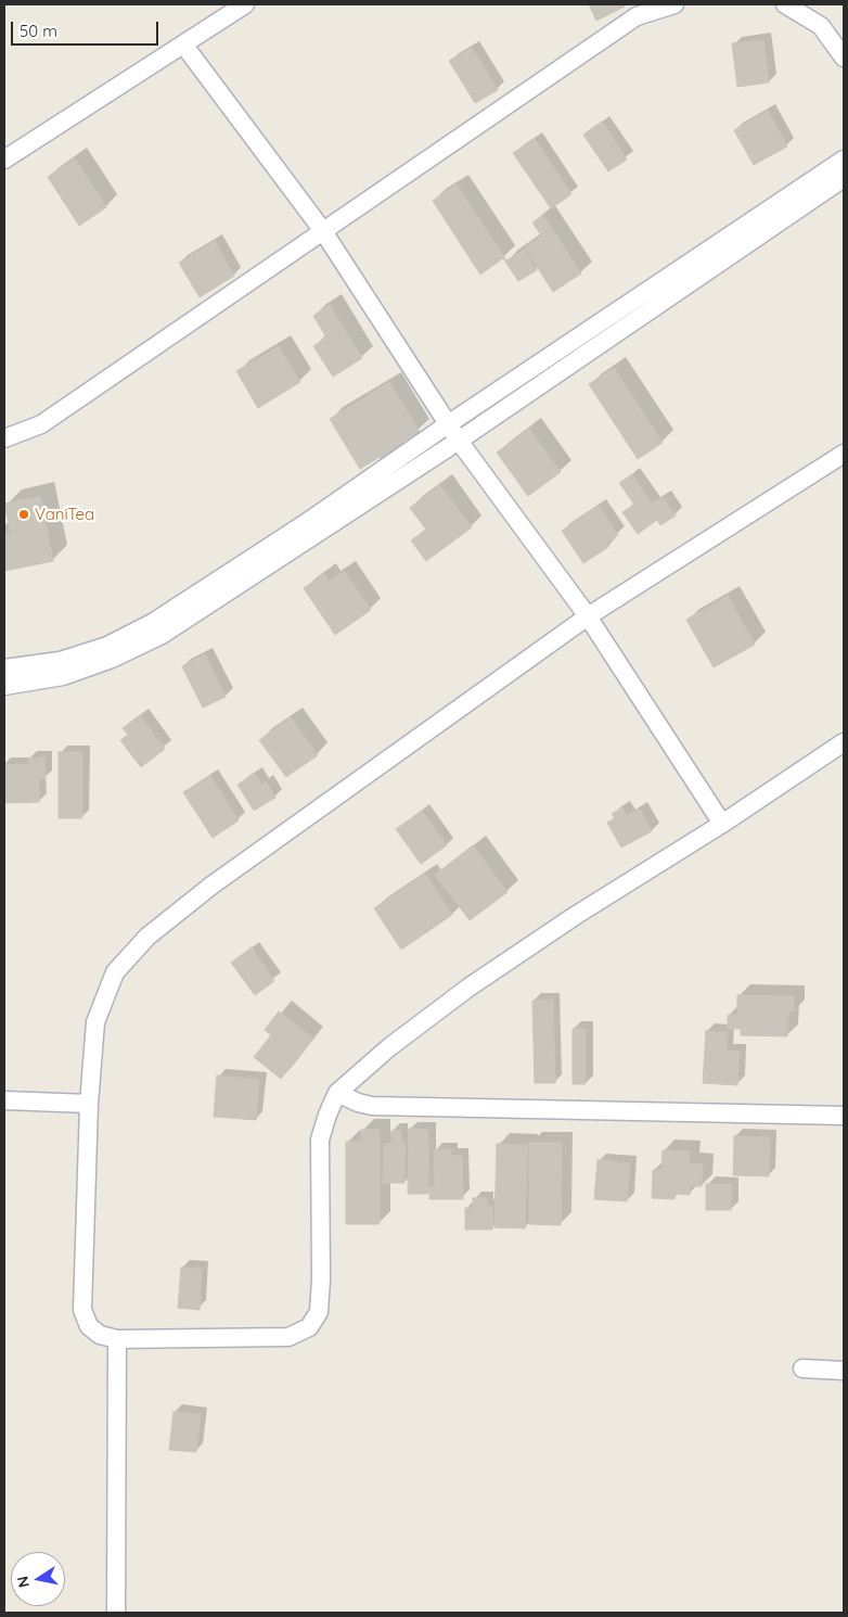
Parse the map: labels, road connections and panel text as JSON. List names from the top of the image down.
{
  "places": ["VaniTea"],
  "scale_bar": "50 m",
  "north": "left"
}
